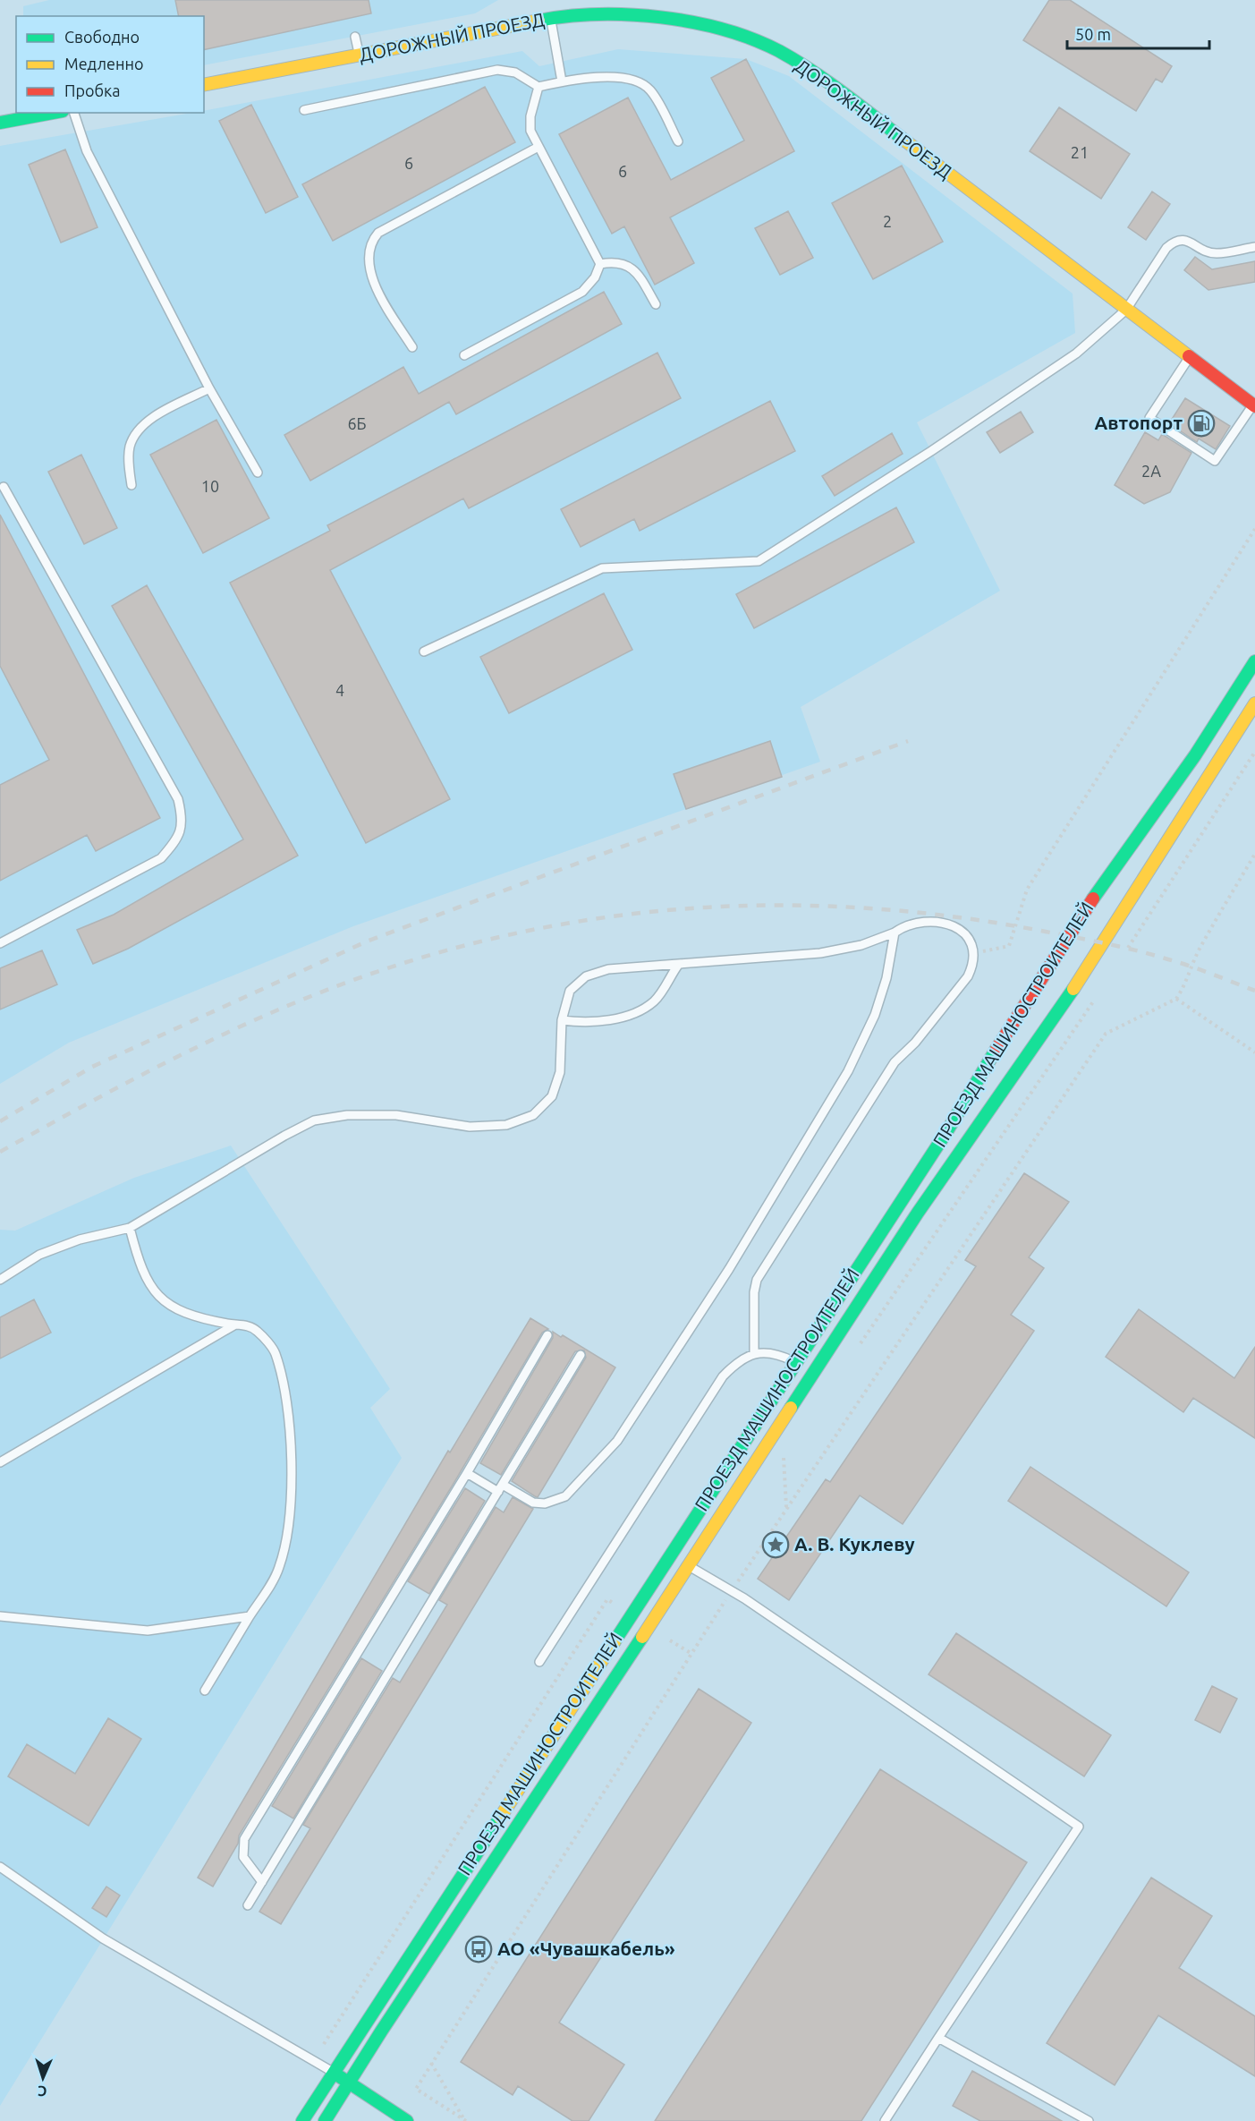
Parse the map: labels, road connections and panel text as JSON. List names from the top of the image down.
{
  "streets": {
    "main road": ["ДОРОЖНЫЙ ПРОЕЗД", "ПРОЕЗД МАШИНОСТРОИТЕЛЕЙ"]
  },
  "places": {
    "fuel station": ["Автопорт"],
    "place": ["А. В. Куклеву"],
    "bus stop": ["АО «Чувашкабель»"]
  },
  "house_numbers": [
    "21",
    "6",
    "6",
    "2",
    "6Б",
    "2А",
    "10",
    "4"
  ],
  "legend": ["Свободно", "Медленно", "Пробка"],
  "scale_bar": "50 m",
  "north": "bottom"
}
